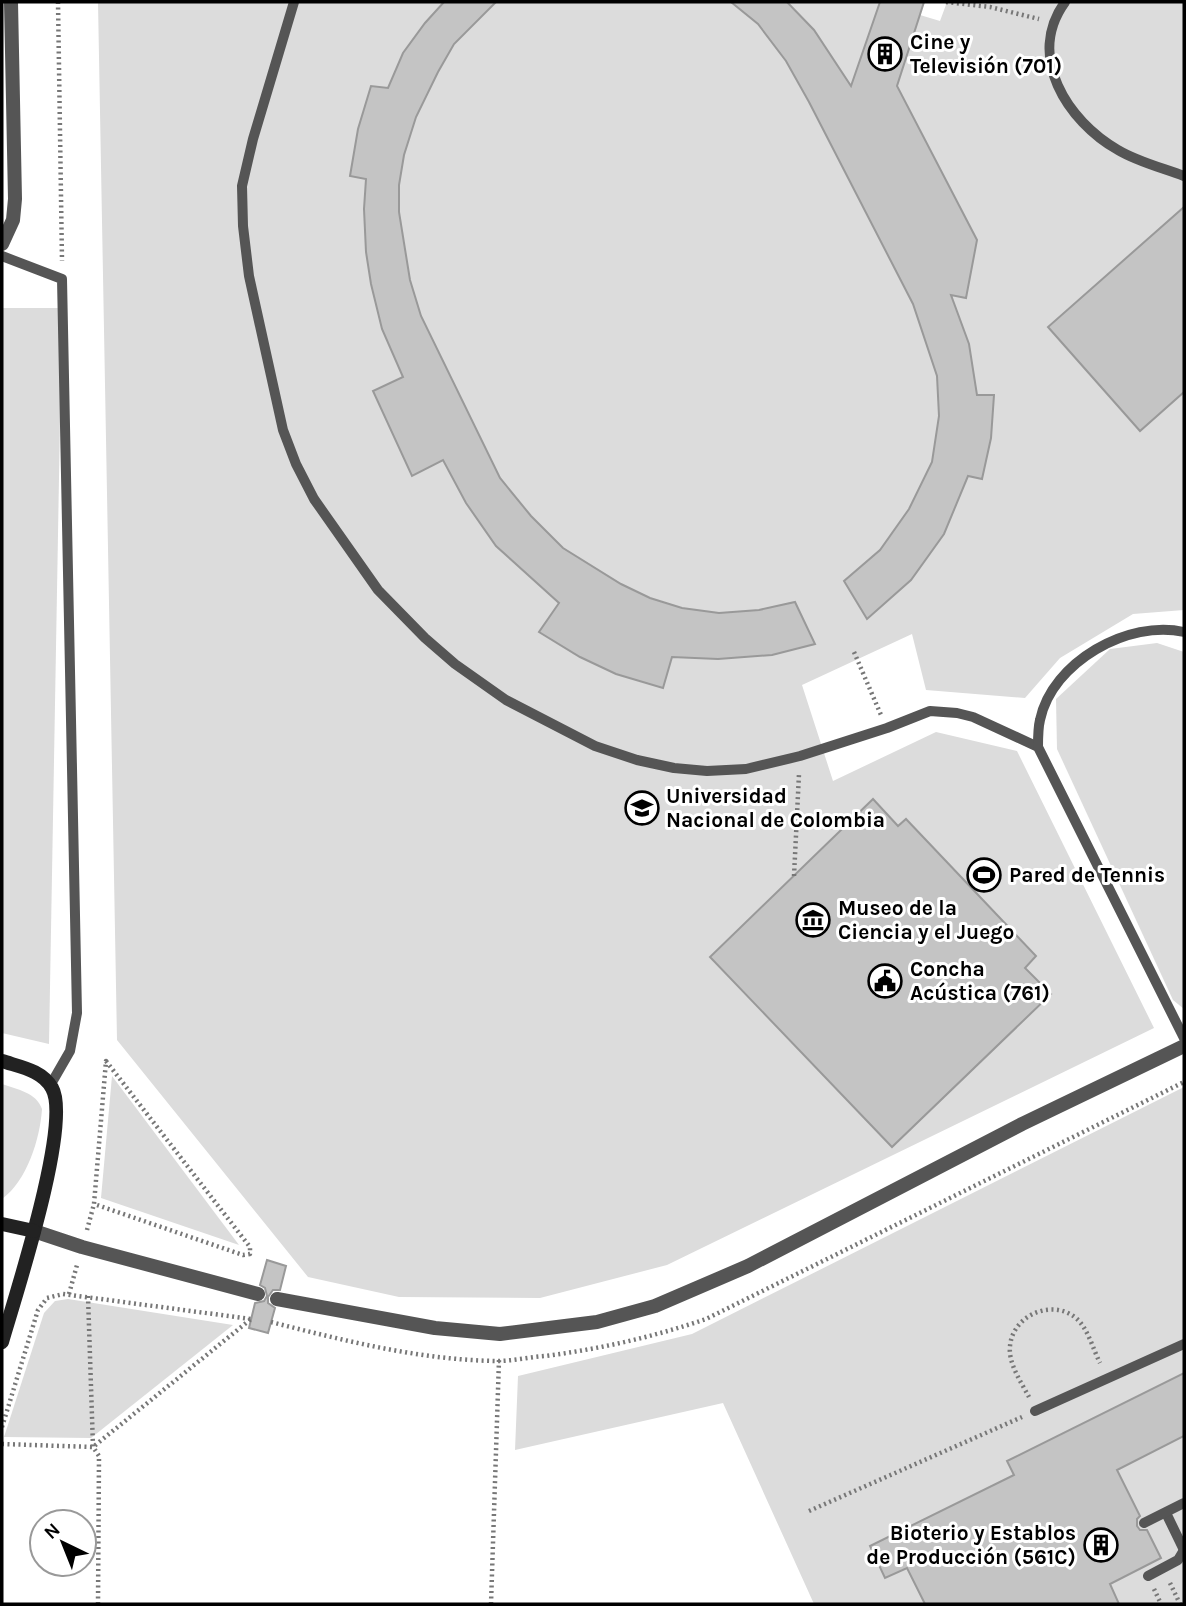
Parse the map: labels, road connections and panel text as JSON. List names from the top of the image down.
{
  "places": {
    "building": ["Cine y Televisión (701)", "Bioterio y Establos de Producción (561C)"],
    "school or university": ["Universidad Nacional de Colombia"],
    "sports": ["Pared de Tennis"],
    "museum": ["Museo de la Ciencia y el Juego"],
    "public building": ["Concha Acústica (761)"]
  },
  "north": "top left"
}
